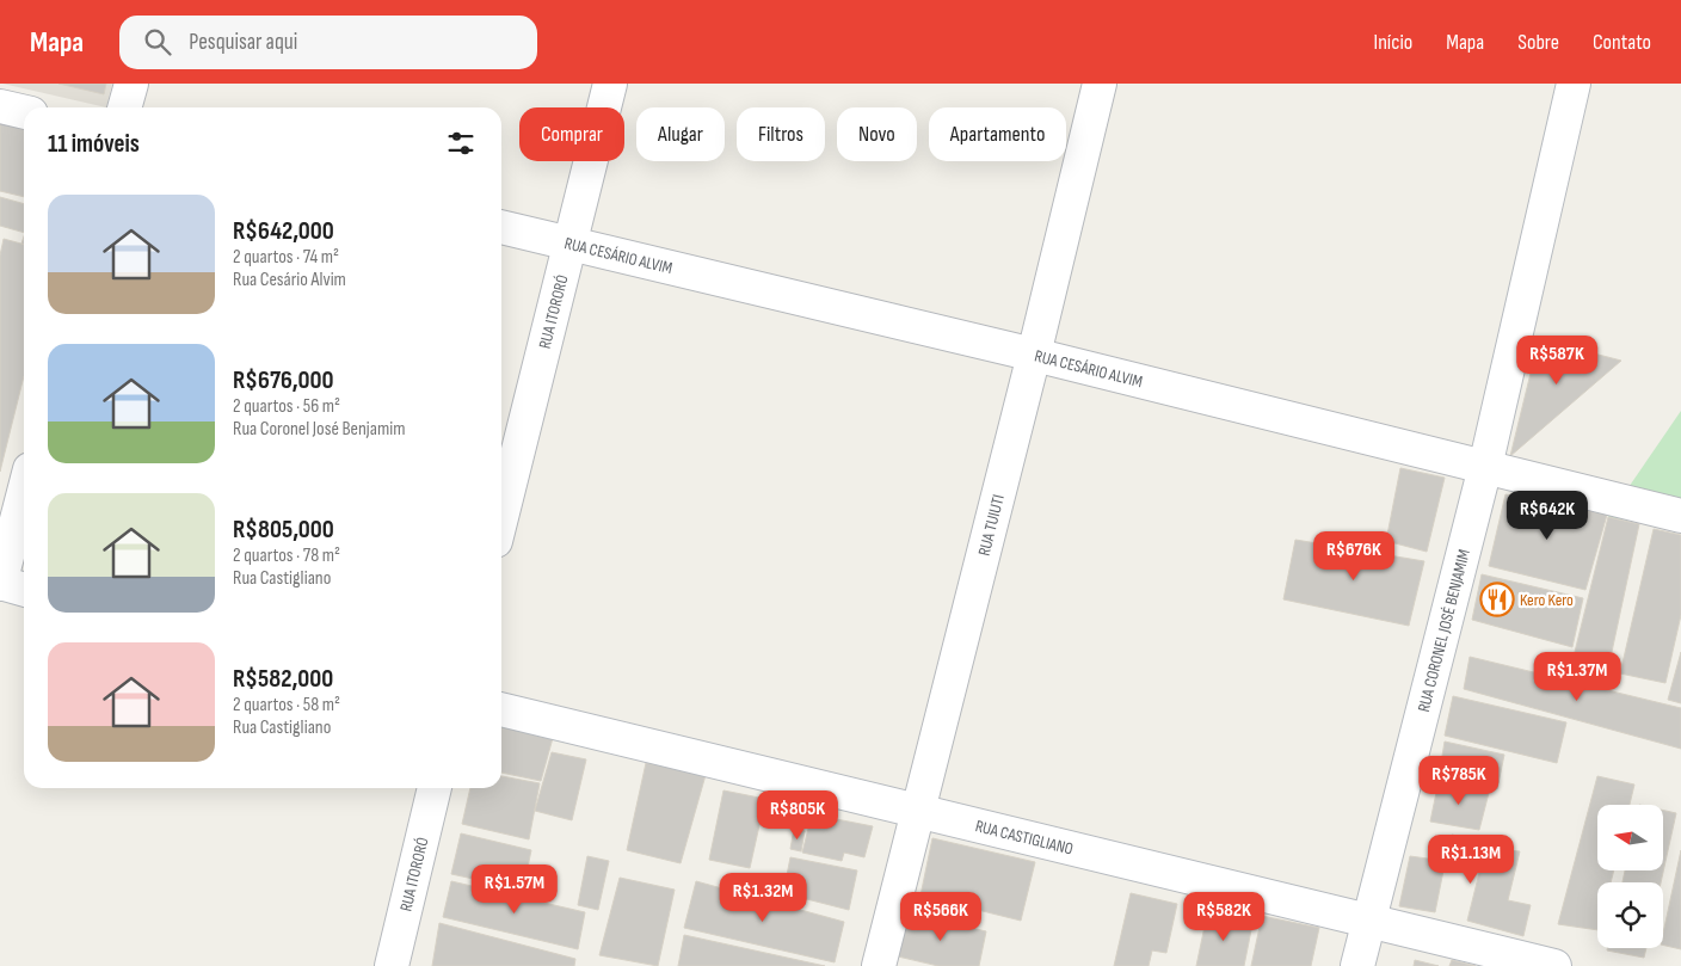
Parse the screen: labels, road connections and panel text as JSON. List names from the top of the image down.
{
  "streets": {
    "street": [
      "RUA CESÁRIO ALVIM",
      "RUA ITORORÓ",
      "RUA TUIUTI",
      "RUA CORONEL JOSÉ BENJAMIM",
      "RUA CASTIGLIANO"
    ]
  },
  "crossings": [
    ["RUA CESÁRIO ALVIM", "RUA ITORORÓ"],
    ["RUA CESÁRIO ALVIM", "RUA TUIUTI"],
    ["RUA CESÁRIO ALVIM", "RUA CORONEL JOSÉ BENJAMIM"],
    ["RUA TUIUTI", "RUA CASTIGLIANO"],
    ["RUA CORONEL JOSÉ BENJAMIM", "RUA CASTIGLIANO"]
  ],
  "places": {
    "restaurant": ["Kero Kero"]
  },
  "north": "left",
  "page": {
    "header": "Mapa",
    "search": "Pesquisar aqui",
    "nav": [
      "Início",
      "Mapa",
      "Sobre",
      "Contato"
    ],
    "chip": [
      "Comprar",
      "Alugar",
      "Filtros",
      "Novo",
      "Apartamento"
    ],
    "heading": "11 imóveis",
    "list": [
      {
        "name": "R$642,000",
        "note": "2 quartos · 74 m² · Rua Cesário Alvim"
      },
      {
        "name": "R$676,000",
        "note": "2 quartos · 56 m² · Rua Coronel José Benjamim"
      },
      {
        "name": "R$805,000",
        "note": "2 quartos · 78 m² · Rua Castigliano"
      },
      {
        "name": "R$582,000",
        "note": "2 quartos · 58 m² · Rua Castigliano"
      }
    ],
    "price": [
      "R$587K",
      "R$642K",
      "R$676K",
      "R$1.37M",
      "R$785K",
      "R$805K",
      "R$1.13M",
      "R$1.57M",
      "R$1.32M",
      "R$566K",
      "R$582K"
    ]
  }
}
